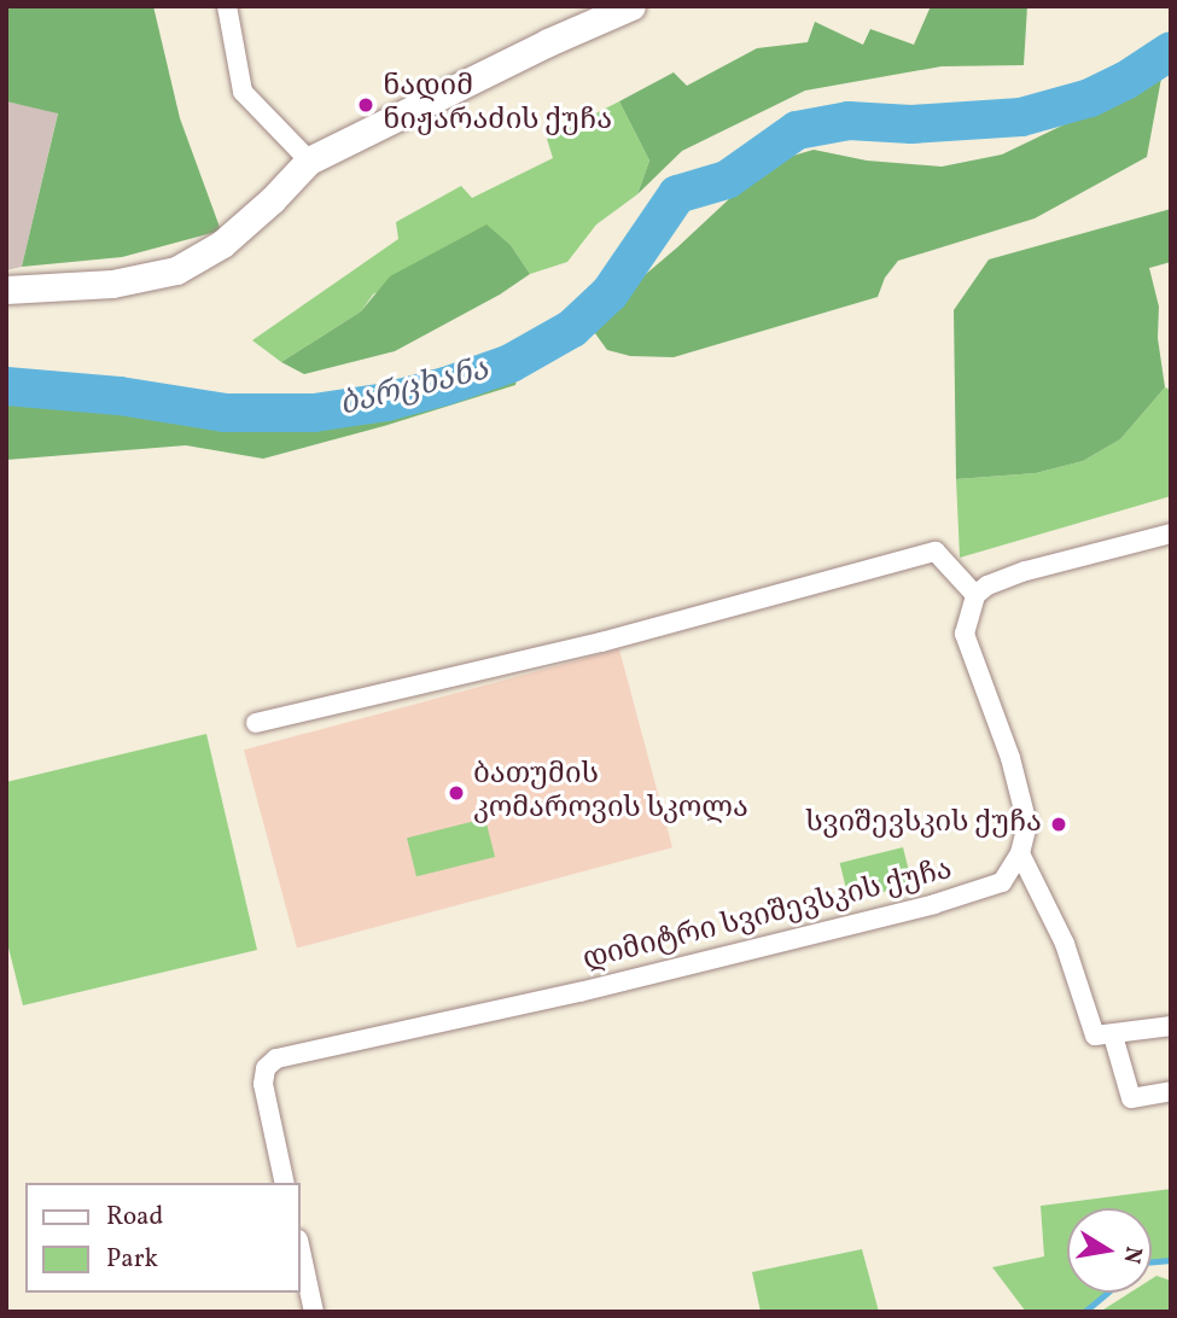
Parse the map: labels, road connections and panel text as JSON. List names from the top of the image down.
{
  "streets": {
    "street": ["დიმიტრი სვიშევსკის ქუჩა"]
  },
  "water": ["ბარცხანა"],
  "places": ["ნადიმ ნიჟარაძის ქუჩა", "ბათუმის კომაროვის სკოლა", "სვიშევსკის ქუჩა"],
  "legend": ["Road", "Park"],
  "north": "right"
}
